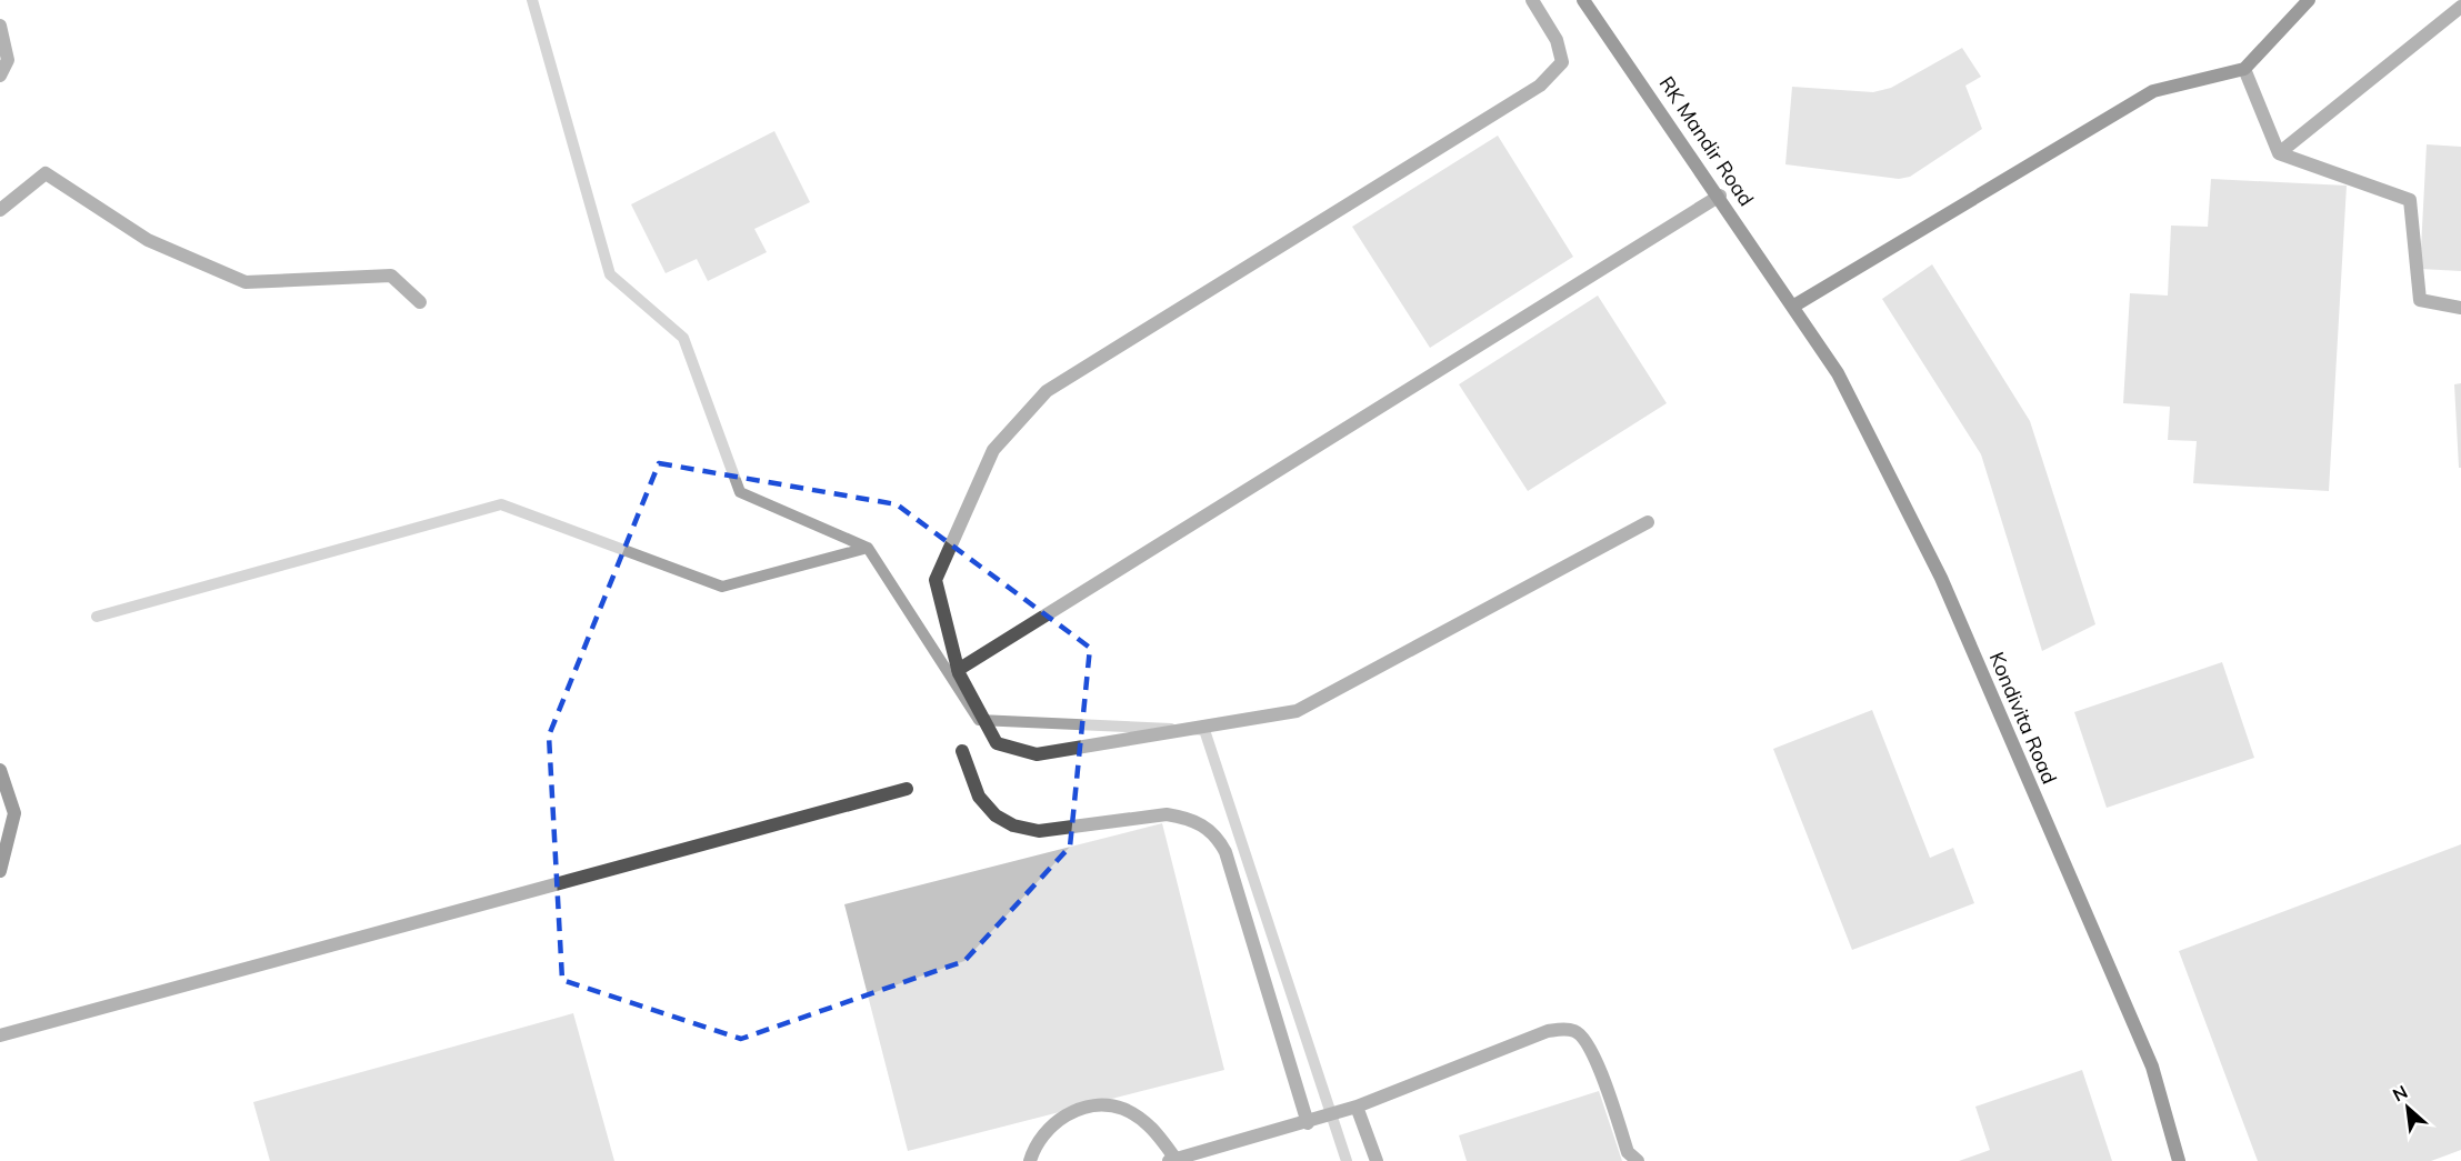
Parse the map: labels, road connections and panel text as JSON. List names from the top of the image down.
{
  "streets": {
    "street": ["RK Mandir Road", "Kondivita Road"]
  },
  "crossings": [
    ["RK Mandir Road", "Kondivita Road"]
  ],
  "north": "top left"
}
